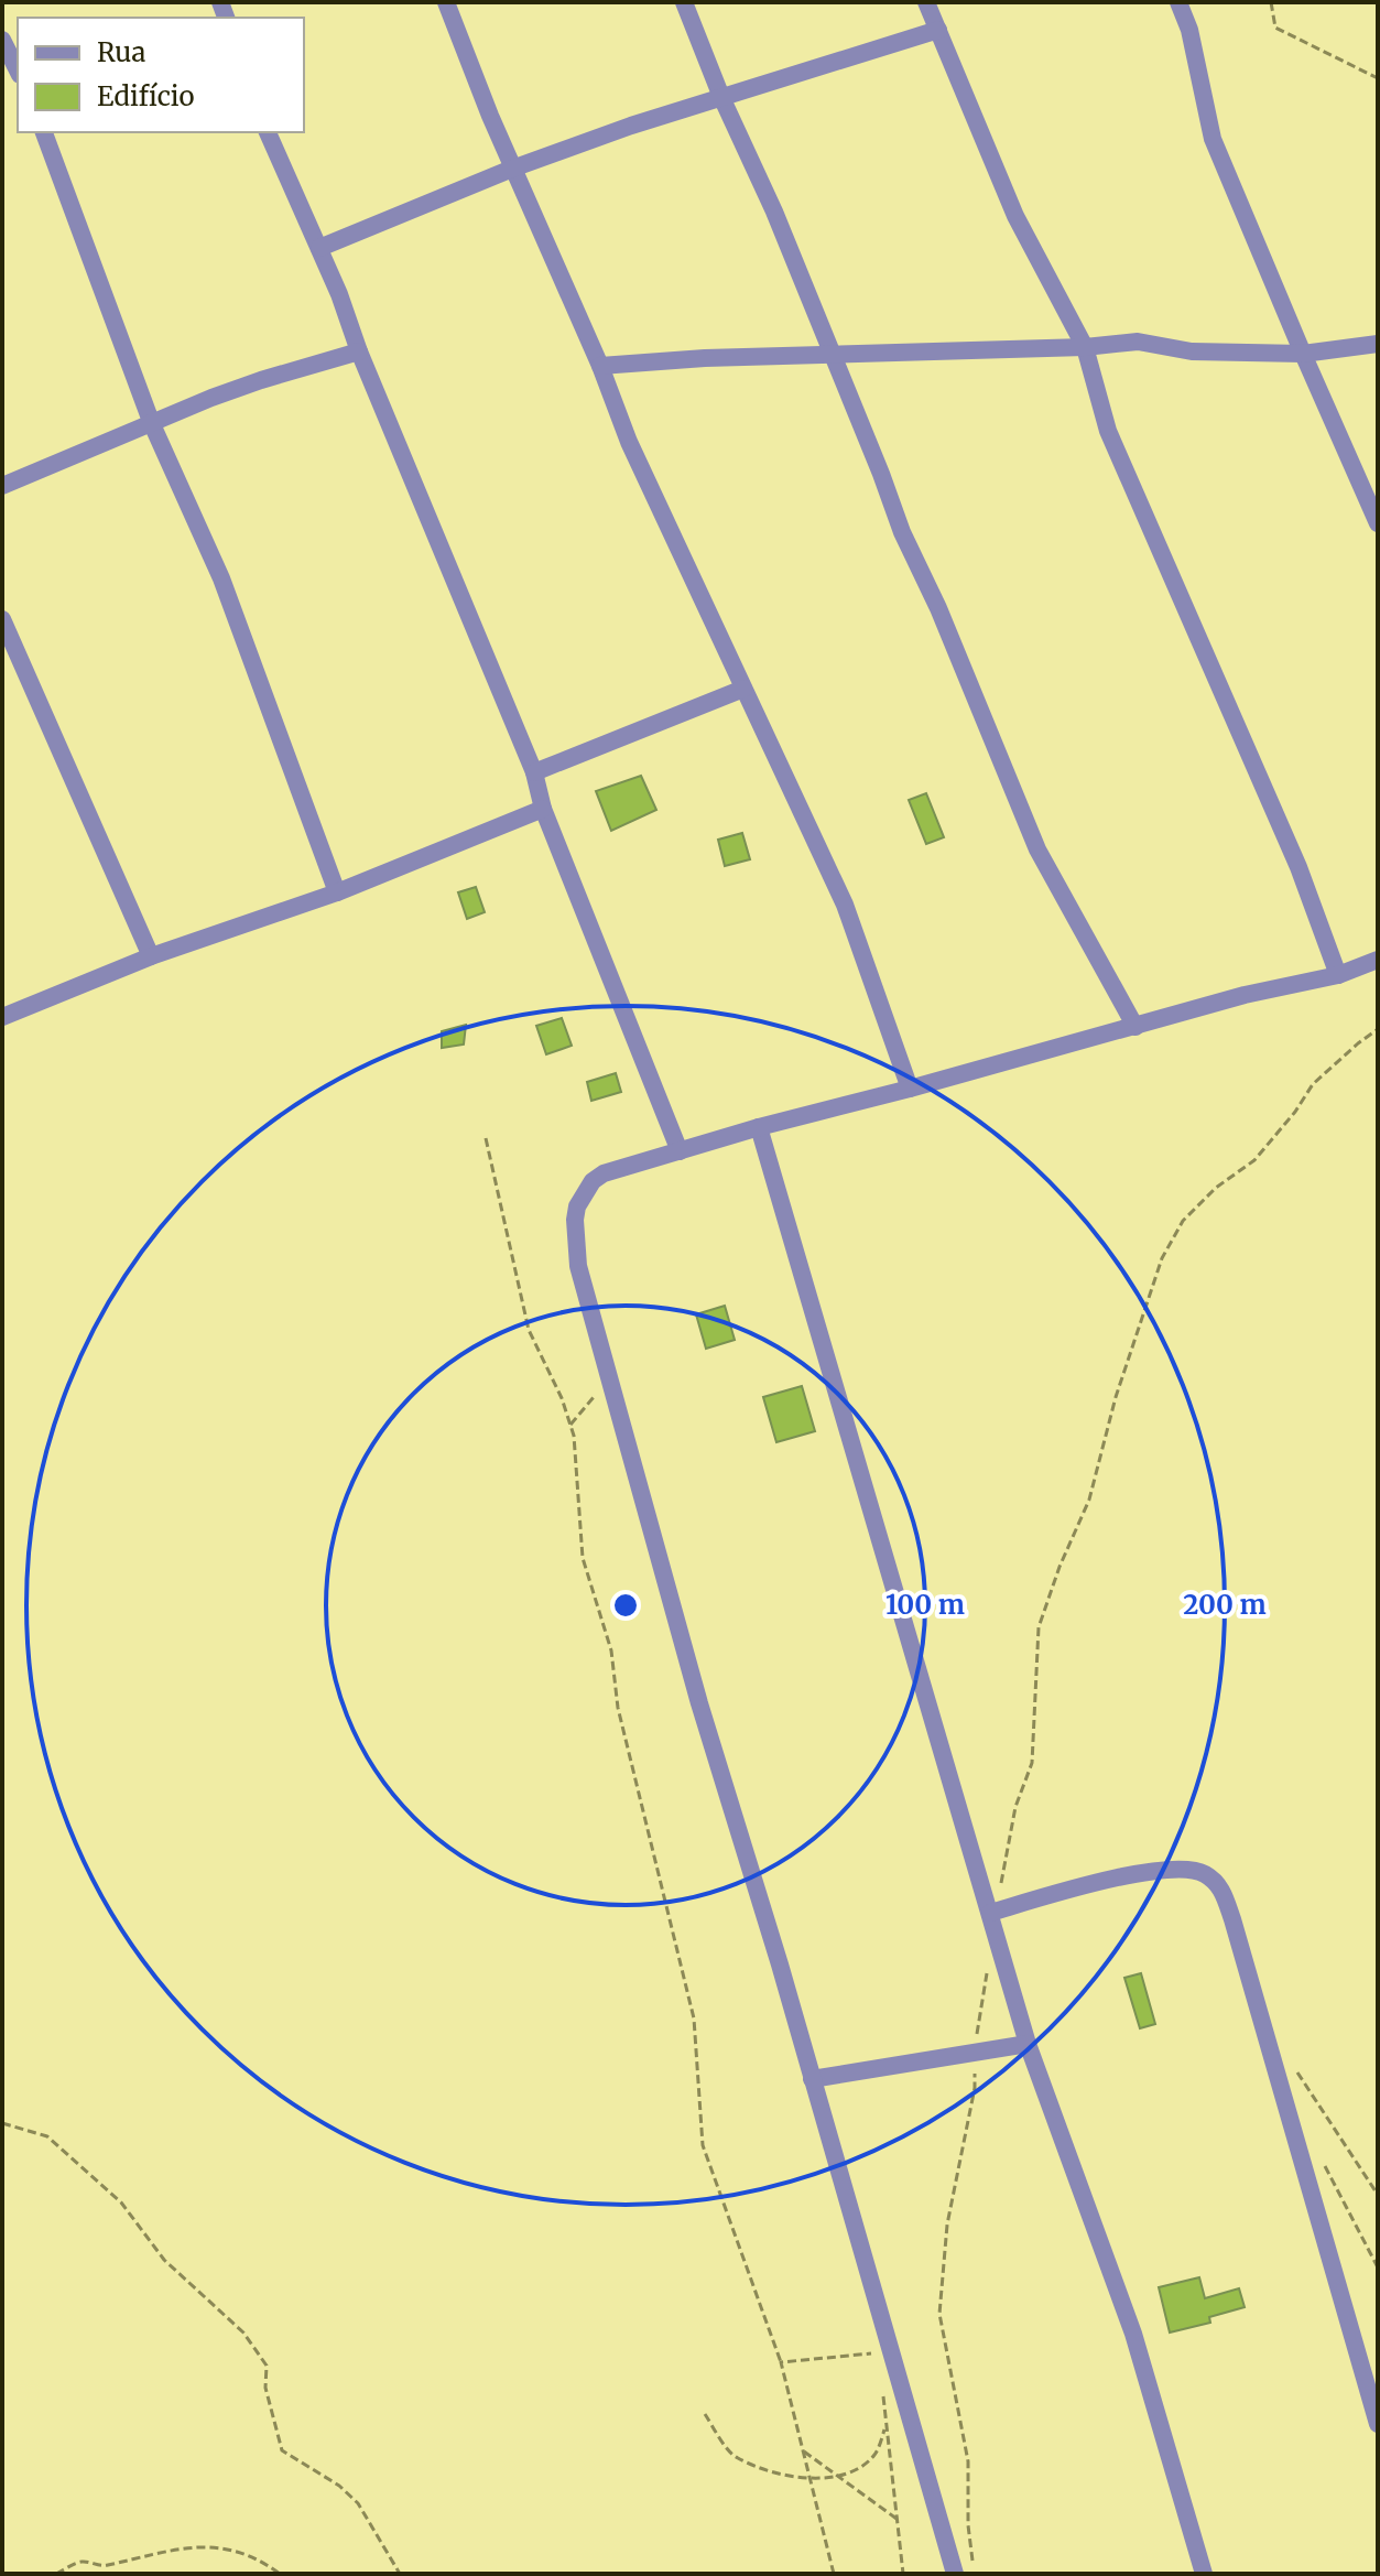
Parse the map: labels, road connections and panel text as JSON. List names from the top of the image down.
{
  "legend": ["Rua", "Edifício"],
  "rings": ["100 m", "200 m"]
}
